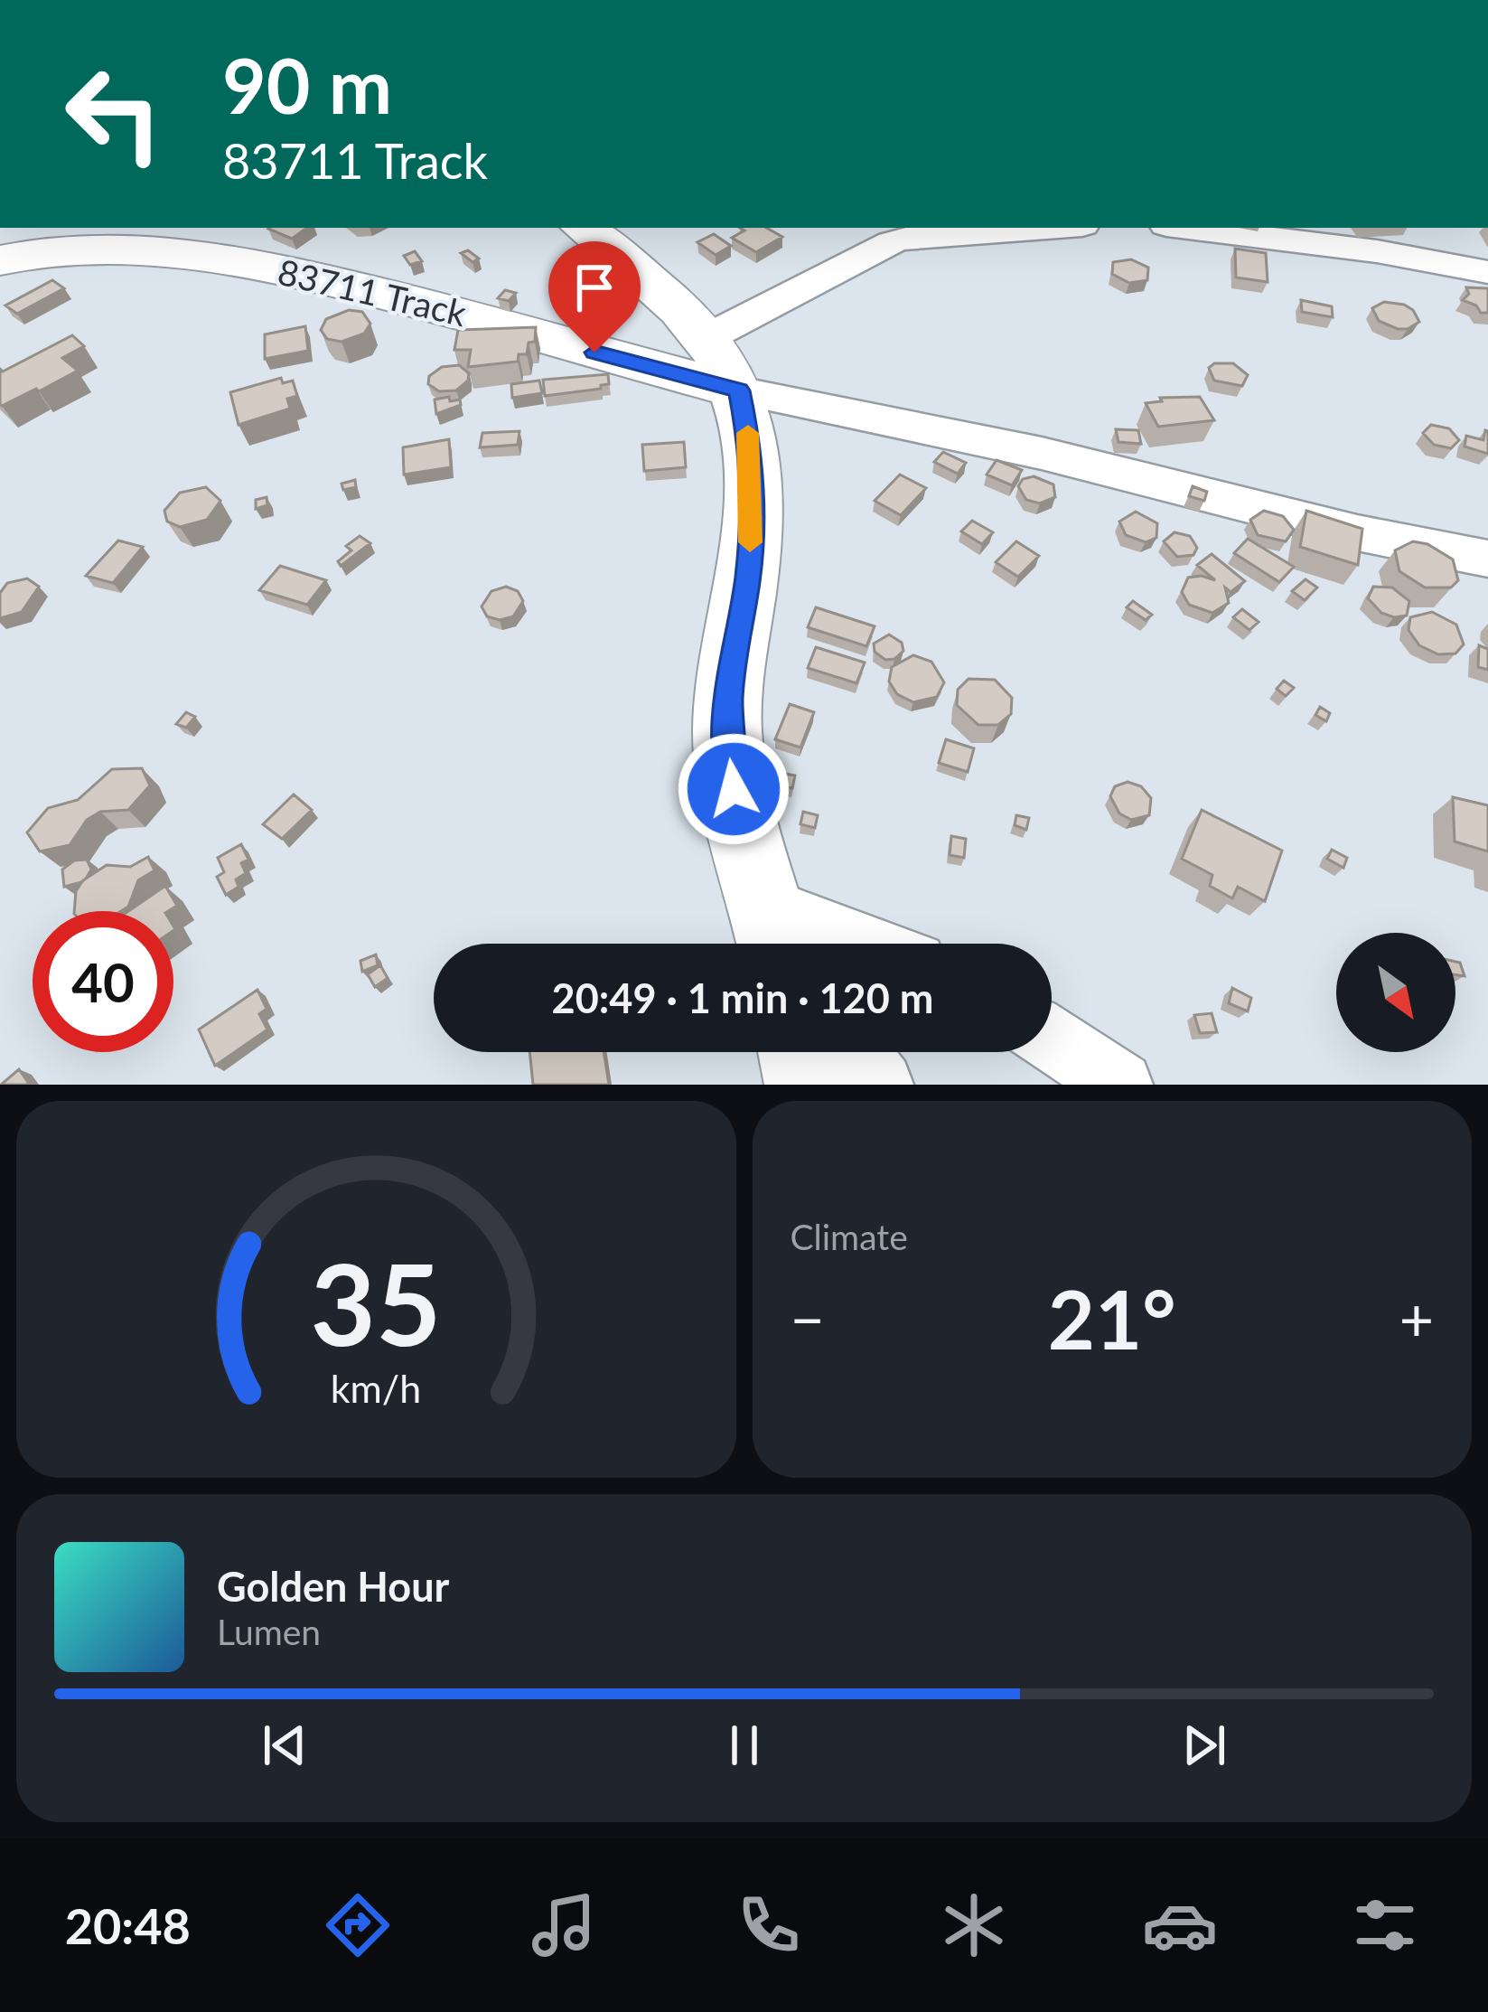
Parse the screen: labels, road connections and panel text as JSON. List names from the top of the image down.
{
  "streets": {
    "street": ["83711 Track"]
  },
  "north": "bottom right",
  "page": {
    "turn": ["90 m", "83711 Track"],
    "limit": "40",
    "trip": "20:49 · 1 min · 120 m",
    "tile": "Climate",
    "heat": ["−", "21°", "+"],
    "song": ["Golden Hour", "Lumen"],
    "tabs": "20:48",
    "gauge": ["35", "km/h"]
  }
}
